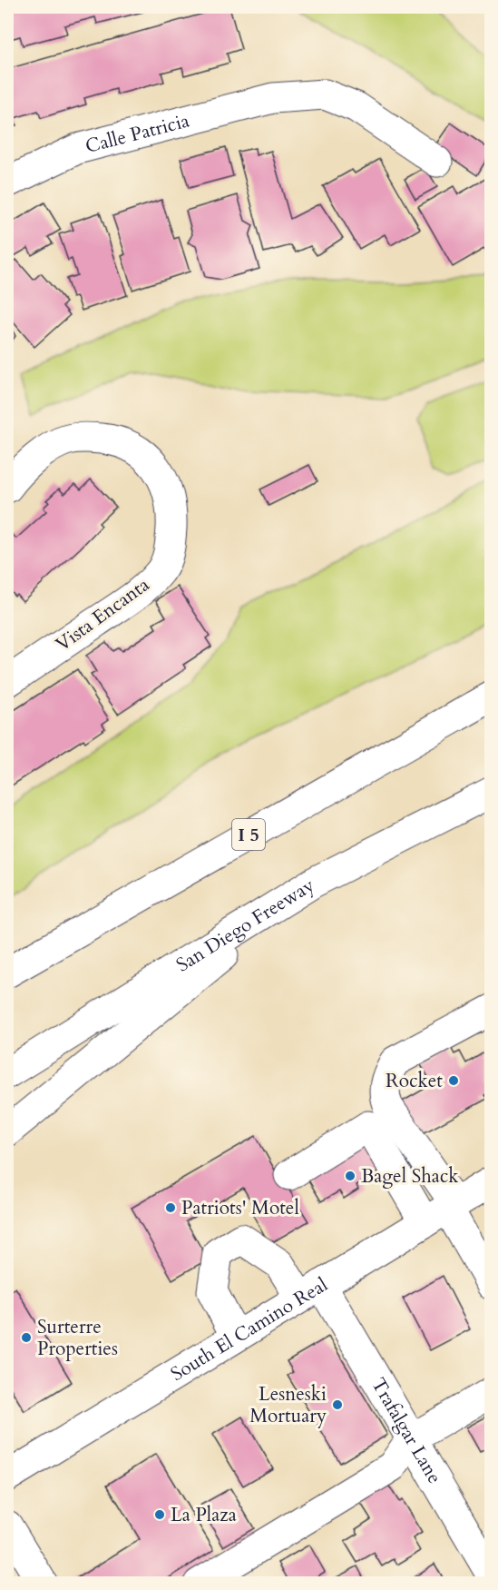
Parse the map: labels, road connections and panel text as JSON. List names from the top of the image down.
{
  "streets": {
    "main road": [
      "Calle Patricia",
      "Vista Encanta",
      "I 5",
      "San Diego Freeway",
      "South El Camino Real",
      "Trafalgar Lane"
    ]
  },
  "crossings": [
    ["South El Camino Real", "Trafalgar Lane"]
  ],
  "places": [
    "Rocket",
    "Bagel Shack",
    "Patriots' Motel",
    "Surterre Properties",
    "Lesneski Mortuary",
    "La Plaza"
  ]
}
